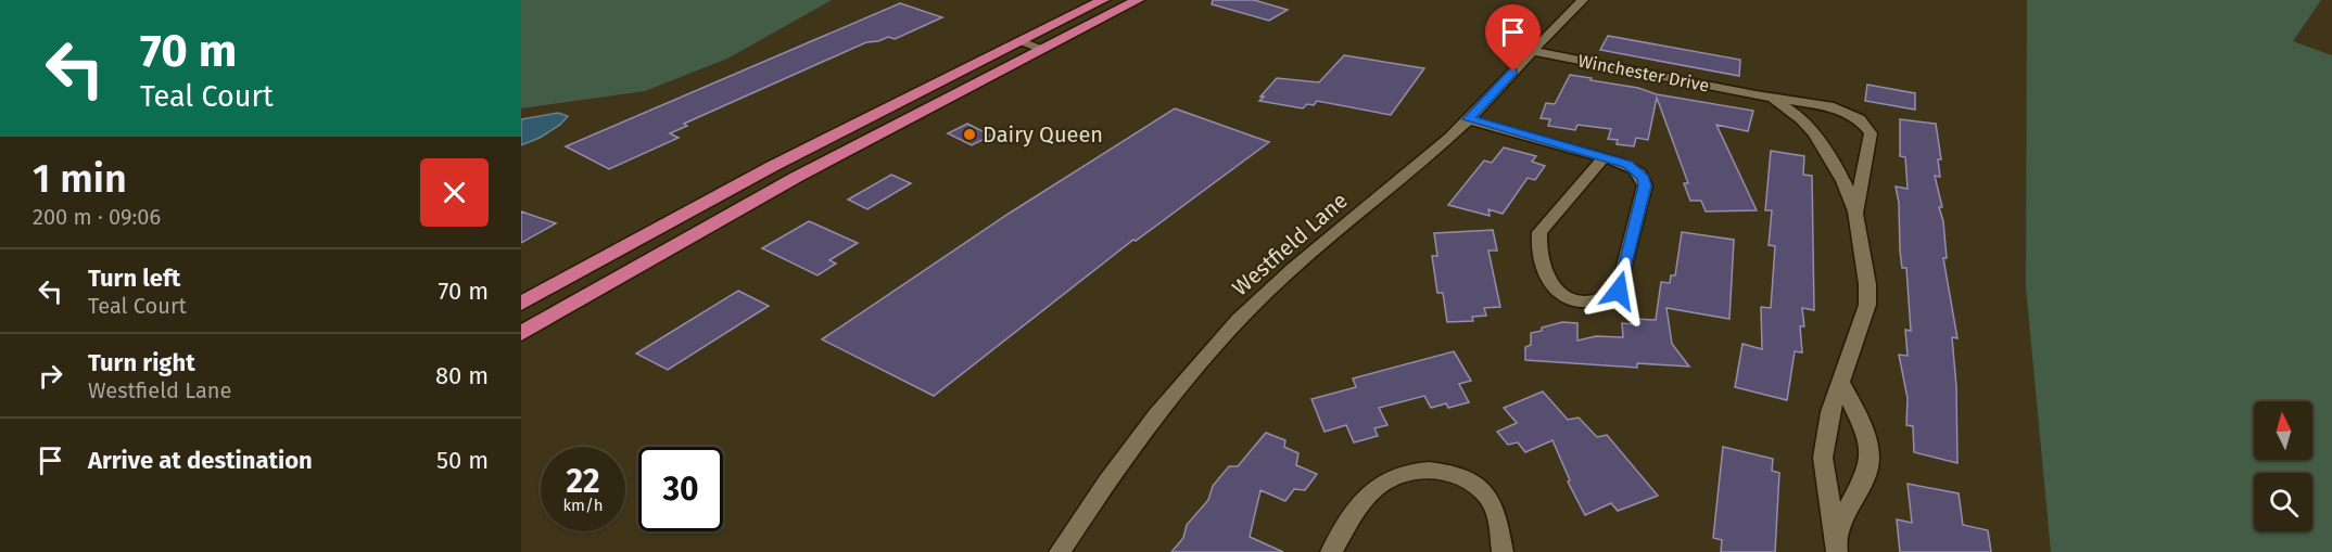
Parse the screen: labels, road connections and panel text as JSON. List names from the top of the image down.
{
  "streets": {
    "street": ["Winchester Drive", "Westfield Lane"]
  },
  "crossings": [
    ["Winchester Drive", "Westfield Lane"]
  ],
  "places": ["Dairy Queen"],
  "north": "top",
  "page": {
    "turn": ["70 m", "Teal Court"],
    "heading": ["1 min", "200 m · 09:06"],
    "list": [
      {
        "name": "Turn left",
        "note": "Teal Court",
        "value": "70 m"
      },
      {
        "name": "Turn right",
        "note": "Westfield Lane",
        "value": "80 m"
      },
      {
        "name": "Arrive at destination",
        "value": "50 m"
      }
    ],
    "speed": "22 km/h",
    "limit": "30"
  }
}
